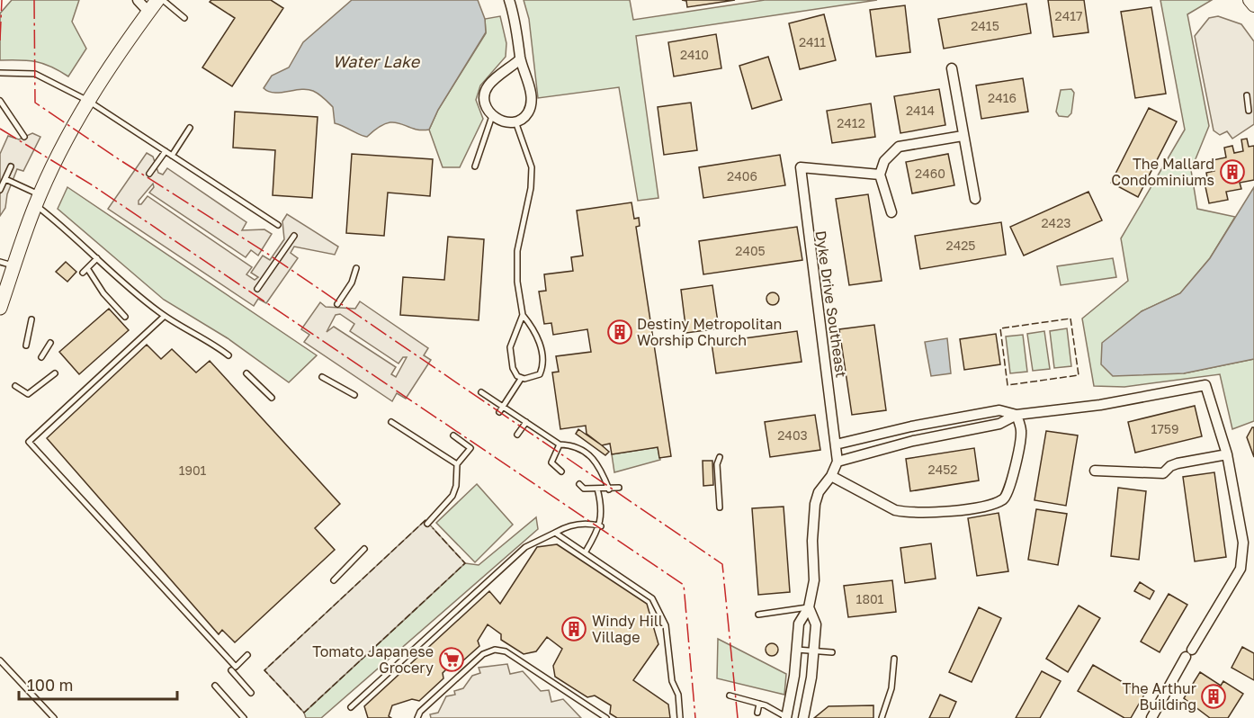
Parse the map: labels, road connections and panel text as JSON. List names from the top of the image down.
{
  "streets": {
    "street": ["Dyke Drive Southeast"]
  },
  "water": ["Water Lake"],
  "places": {
    "building": [
      "The Mallard Condominiums",
      "Destiny Metropolitan Worship Church",
      "Windy Hill Village",
      "The Arthur Building"
    ],
    "supermarket": ["Tomato Japanese Grocery"]
  },
  "house_numbers": [
    "2417",
    "2415",
    "2411",
    "2410",
    "2416",
    "2414",
    "2412",
    "2460",
    "2406",
    "2423",
    "2425",
    "2405",
    "1759",
    "2403",
    "2452",
    "1901",
    "1801"
  ],
  "scale_bar": "100 m"
}
